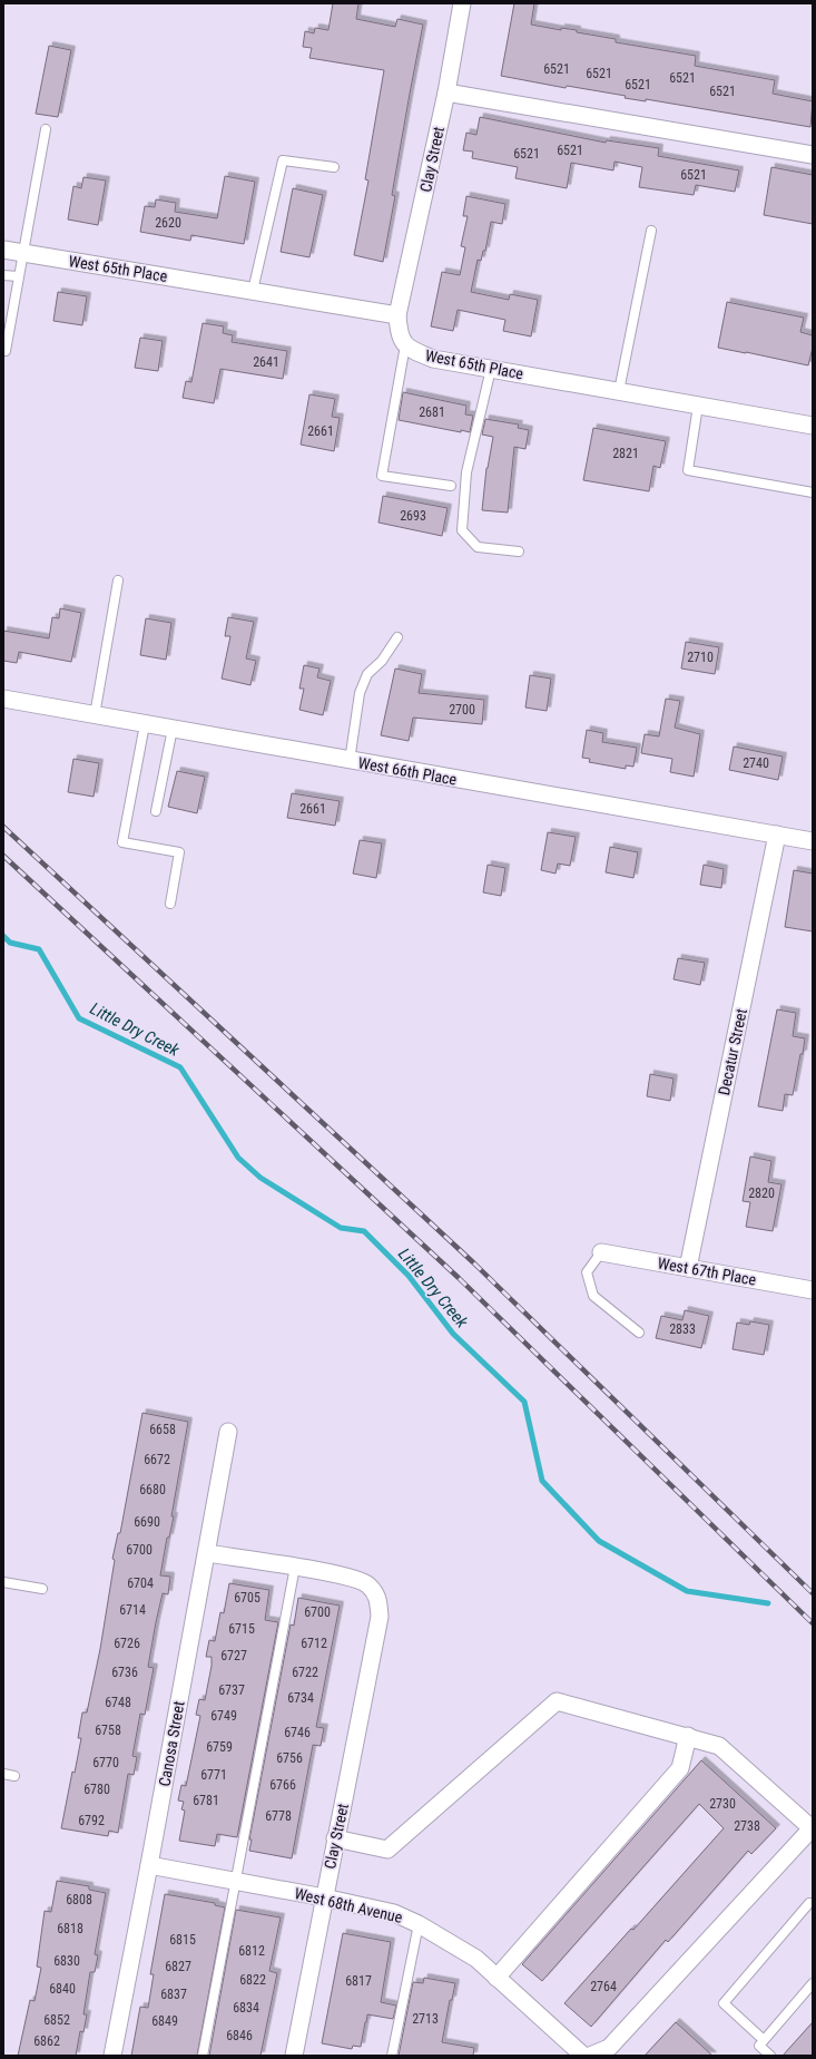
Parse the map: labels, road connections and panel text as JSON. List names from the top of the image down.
{
  "streets": {
    "street": [
      "Clay Street",
      "West 65th Place",
      "West 66th Place",
      "Decatur Street",
      "West 67th Place",
      "Canosa Street",
      "West 68th Avenue"
    ]
  },
  "crossings": [
    ["Clay Street", "West 65th Place"],
    ["Clay Street", "West 68th Avenue"],
    ["West 66th Place", "Decatur Street"],
    ["Decatur Street", "West 67th Place"],
    ["Canosa Street", "West 68th Avenue"]
  ],
  "water": ["Little Dry Creek"],
  "house_numbers": [
    "6521",
    "6521",
    "6521",
    "6521",
    "6521",
    "6521",
    "6521",
    "6521",
    "2620",
    "2641",
    "2681",
    "2661",
    "2821",
    "2693",
    "2710",
    "2700",
    "2740",
    "2661",
    "2820",
    "2833",
    "6658",
    "6672",
    "6680",
    "6690",
    "6700",
    "6704",
    "6705",
    "6714",
    "6700",
    "6715",
    "6726",
    "6712",
    "6727",
    "6736",
    "6722",
    "6737",
    "6734",
    "6748",
    "6749",
    "6758",
    "6746",
    "6759",
    "6756",
    "6770",
    "6771",
    "6766",
    "6780",
    "6781",
    "2730",
    "6778",
    "6792",
    "2738",
    "6808",
    "6818",
    "6815",
    "6812",
    "6830",
    "6827",
    "6822",
    "6817",
    "2764",
    "6840",
    "6837",
    "6834",
    "2713",
    "6852",
    "6849",
    "6846",
    "6862"
  ]
}
